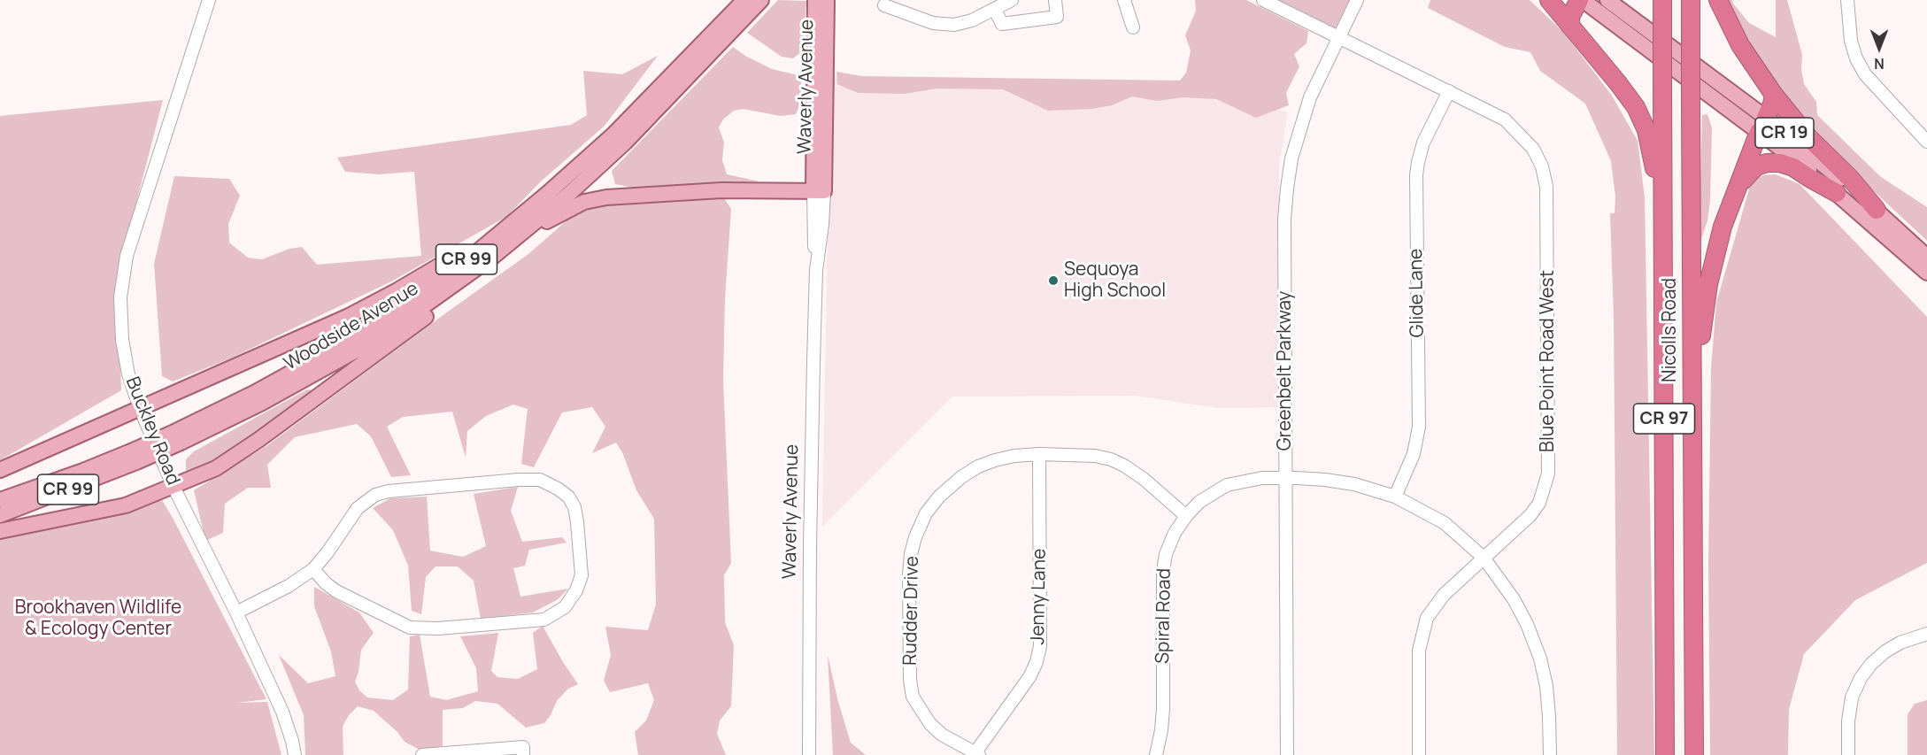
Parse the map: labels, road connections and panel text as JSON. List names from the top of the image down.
{
  "streets": {
    "highway": ["Nicolls Road", "CR 97"],
    "main road": [
      "Waverly Avenue",
      "CR 19",
      "CR 99",
      "Woodside Avenue"
    ],
    "street": [
      "Glide Lane",
      "Blue Point Road West",
      "Greenbelt Parkway",
      "Buckley Road",
      "Jenny Lane",
      "Rudder Drive",
      "Spiral Road"
    ]
  },
  "crossings": [
    ["Glide Lane", "Blue Point Road West"],
    ["Glide Lane", "Spiral Road"],
    ["Blue Point Road West", "Greenbelt Parkway"],
    ["Blue Point Road West", "Spiral Road"],
    ["Greenbelt Parkway", "Spiral Road"],
    ["Jenny Lane", "Rudder Drive"],
    ["Rudder Drive", "Spiral Road"]
  ],
  "parks": ["Brookhaven Wildlife & Ecology Center"],
  "places": ["Sequoya High School"],
  "north": "bottom"
}
